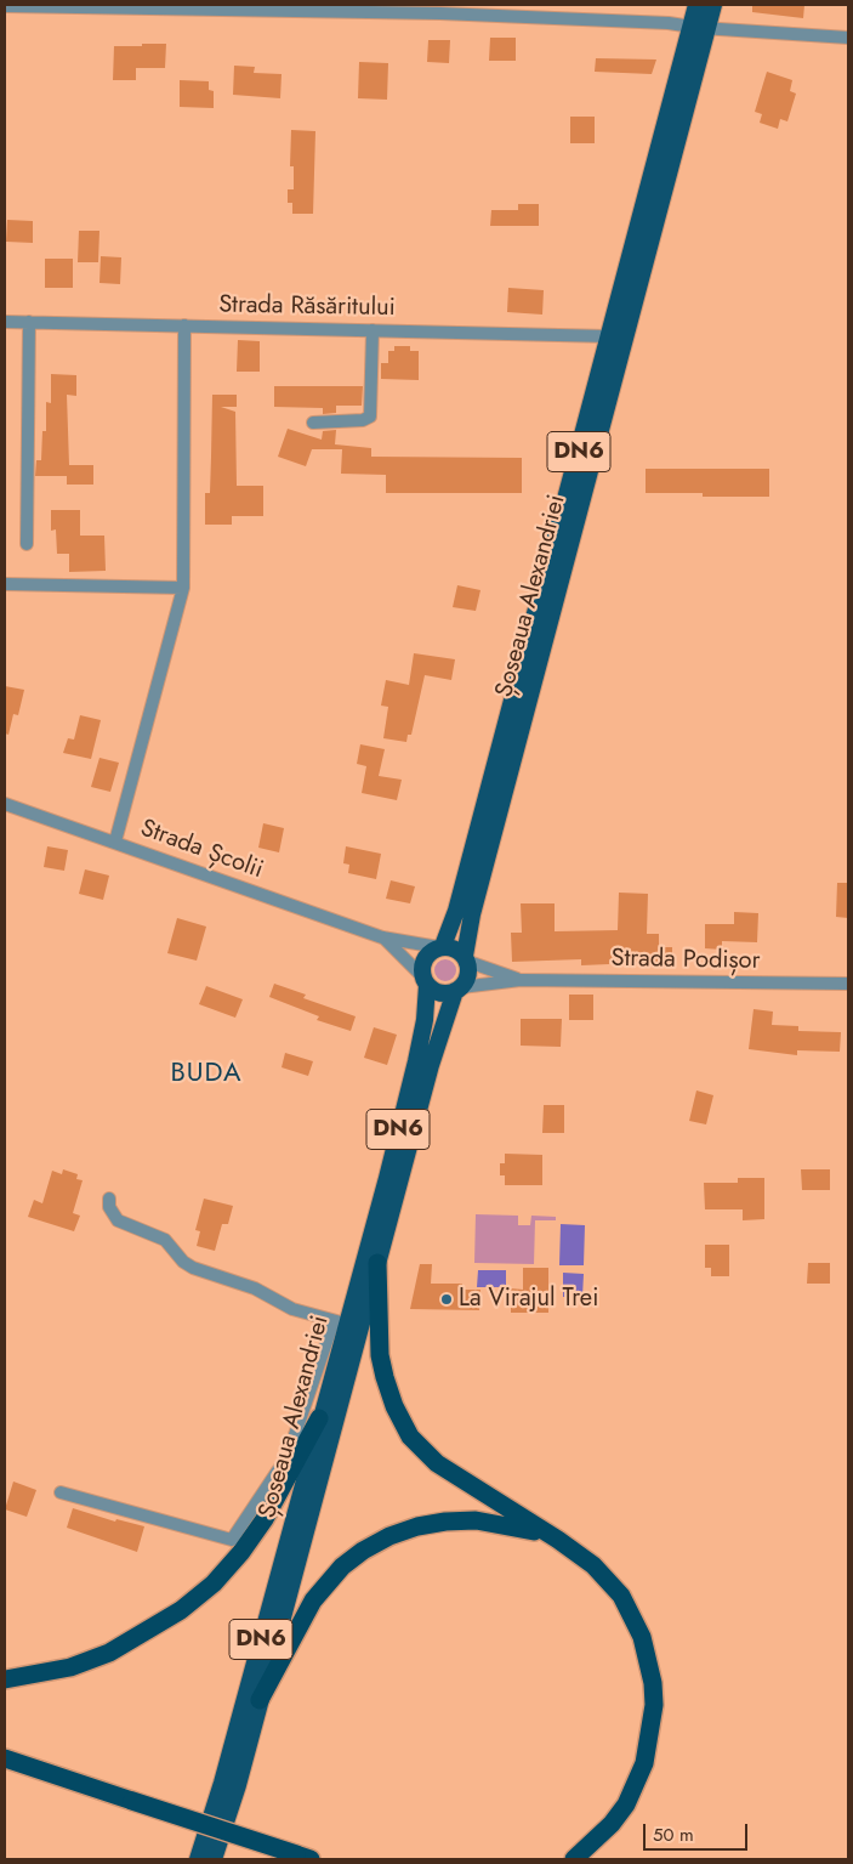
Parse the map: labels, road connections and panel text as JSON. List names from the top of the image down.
{
  "streets": {
    "highway": ["DN6", "Șoseaua Alexandriei"],
    "street": ["Strada Răsăritului", "Strada Școlii", "Strada Podișor"]
  },
  "crossings": [
    ["Strada Răsăritului", "Șoseaua Alexandriei"],
    ["Șoseaua Alexandriei", "Strada Școlii"],
    ["Șoseaua Alexandriei", "Strada Podișor"],
    ["Strada Școlii", "Strada Podișor"]
  ],
  "districts": ["BUDA"],
  "places": ["La Virajul Trei"],
  "scale_bar": "50 m"
}
